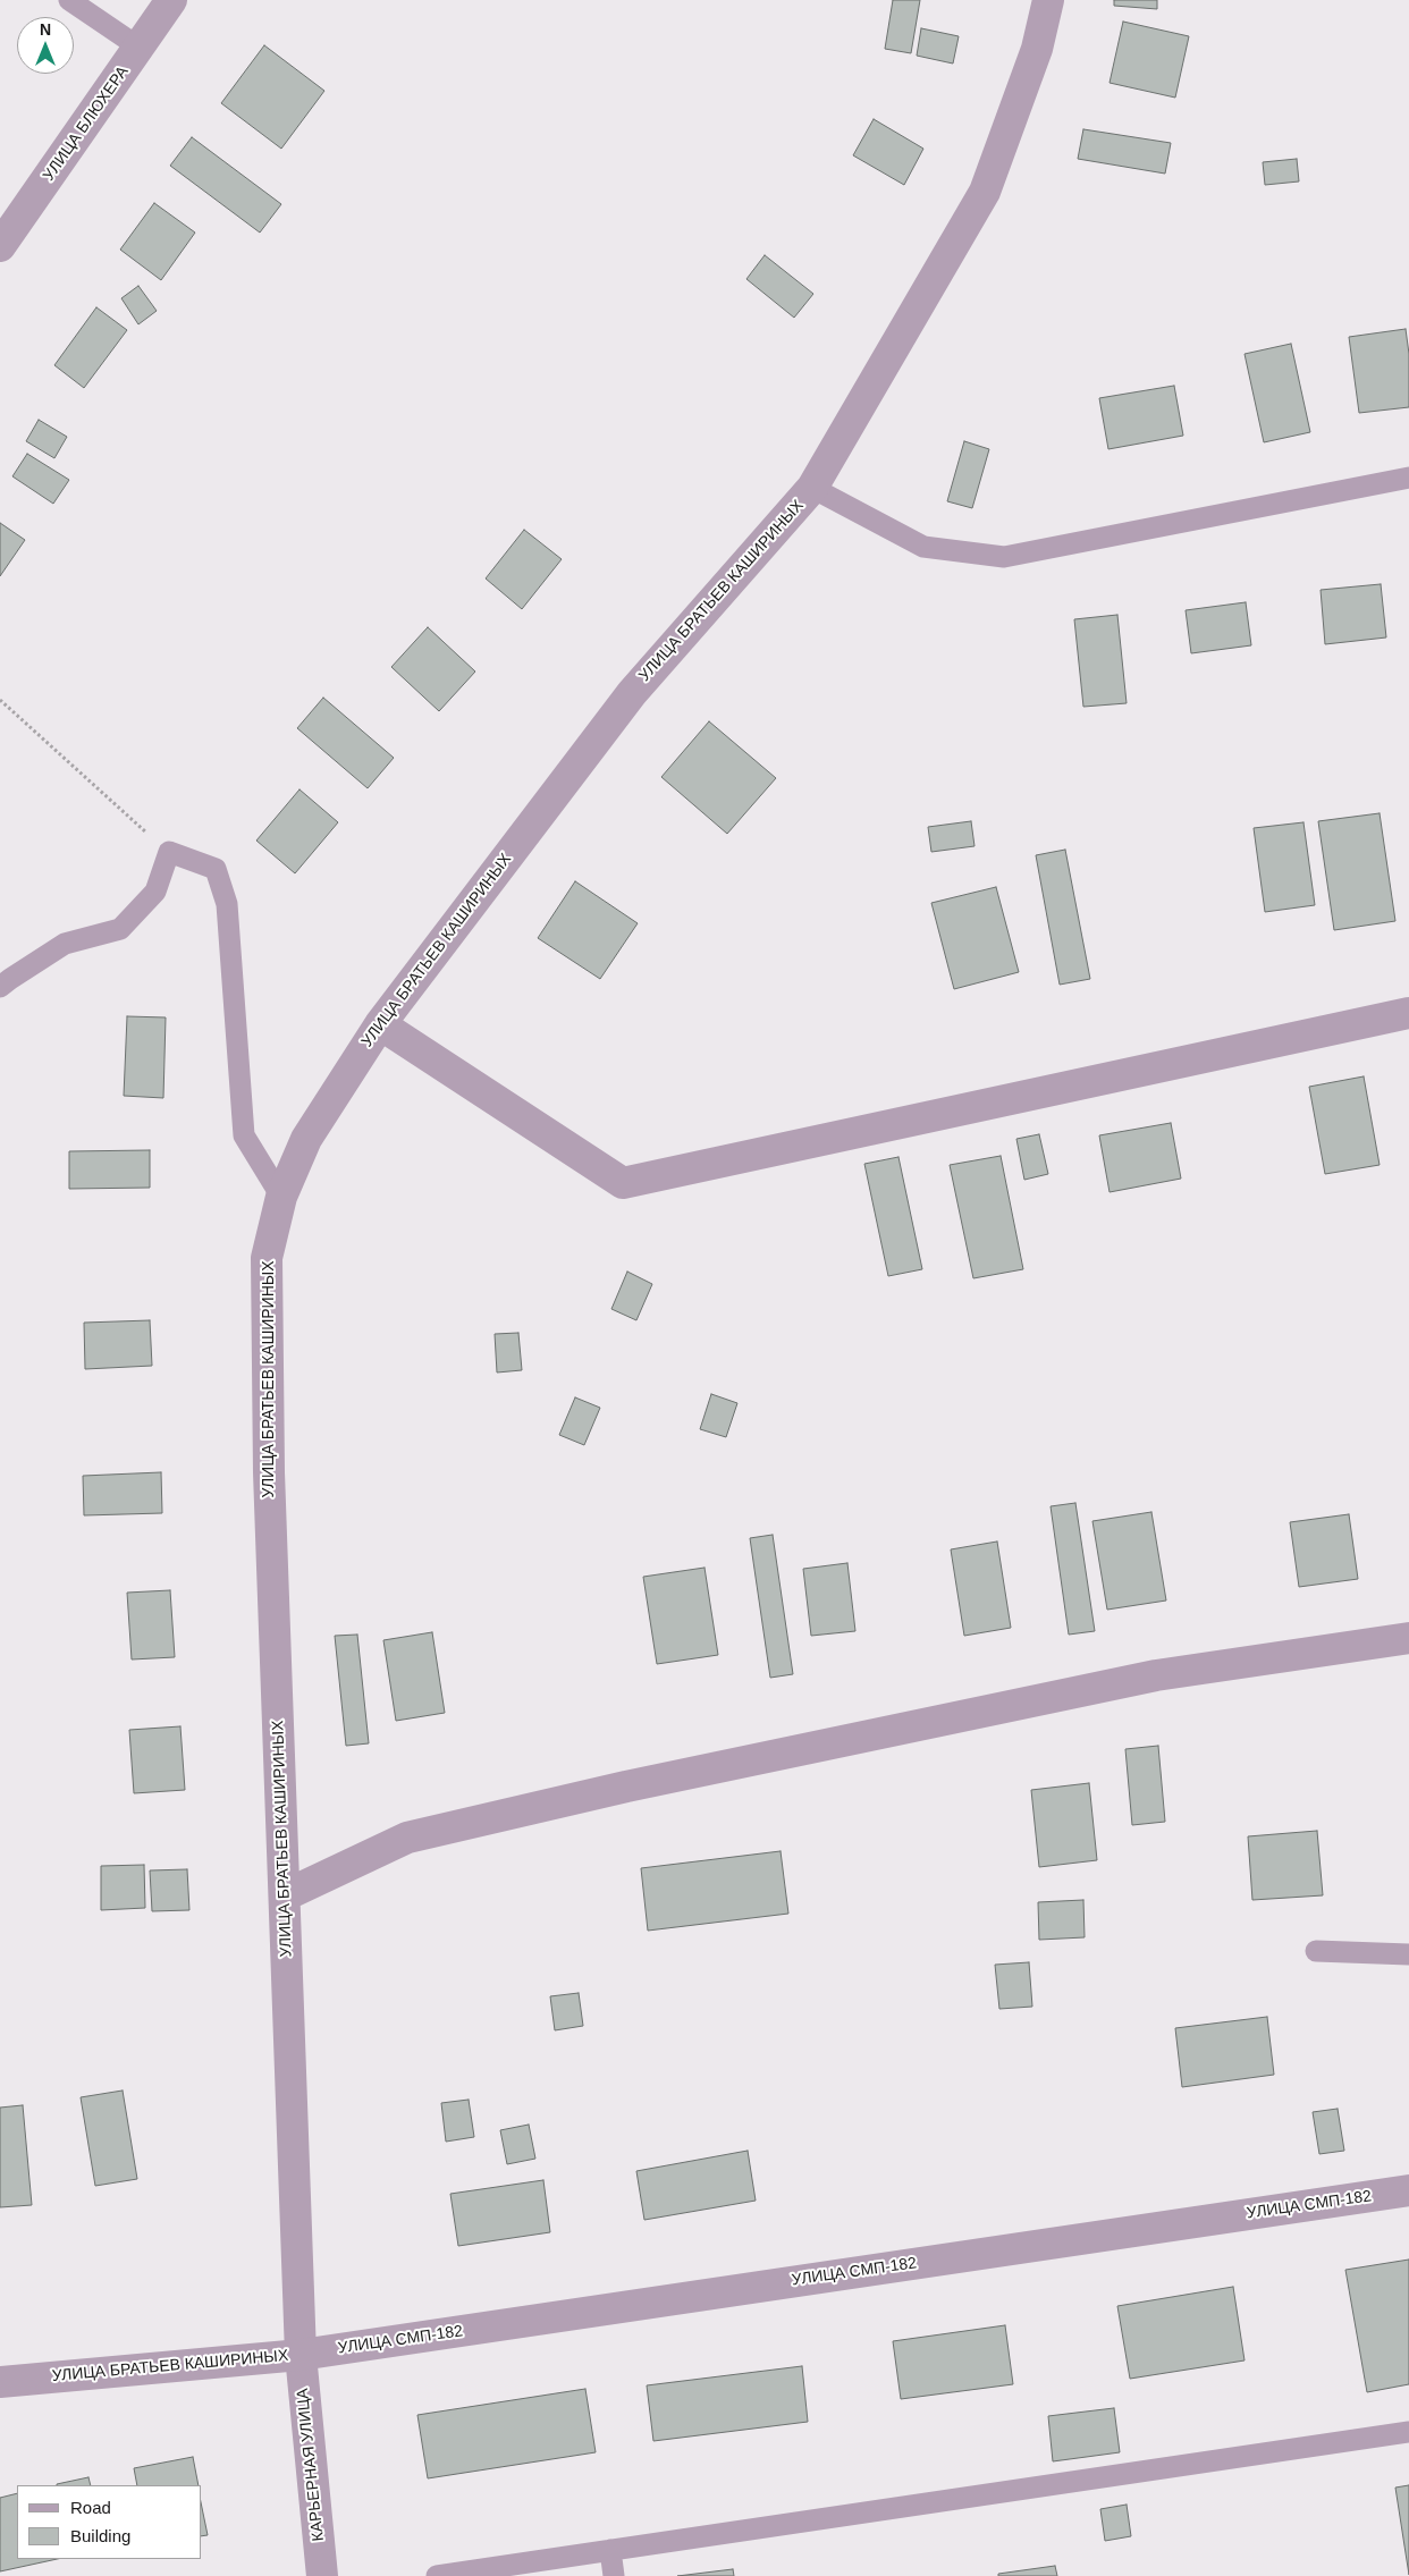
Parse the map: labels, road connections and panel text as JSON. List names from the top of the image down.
{
  "streets": {
    "street": [
      "УЛИЦА БЛЮХЕРА",
      "УЛИЦА БРАТЬЕВ КАШИРИНЫХ",
      "УЛИЦА СМП-182",
      "КАРЬЕРНАЯ УЛИЦА"
    ]
  },
  "crossings": [
    ["УЛИЦА БРАТЬЕВ КАШИРИНЫХ", "УЛИЦА СМП-182"],
    ["УЛИЦА БРАТЬЕВ КАШИРИНЫХ", "КАРЬЕРНАЯ УЛИЦА"],
    ["УЛИЦА СМП-182", "КАРЬЕРНАЯ УЛИЦА"]
  ],
  "legend": ["Road", "Building"],
  "north": "top"
}
